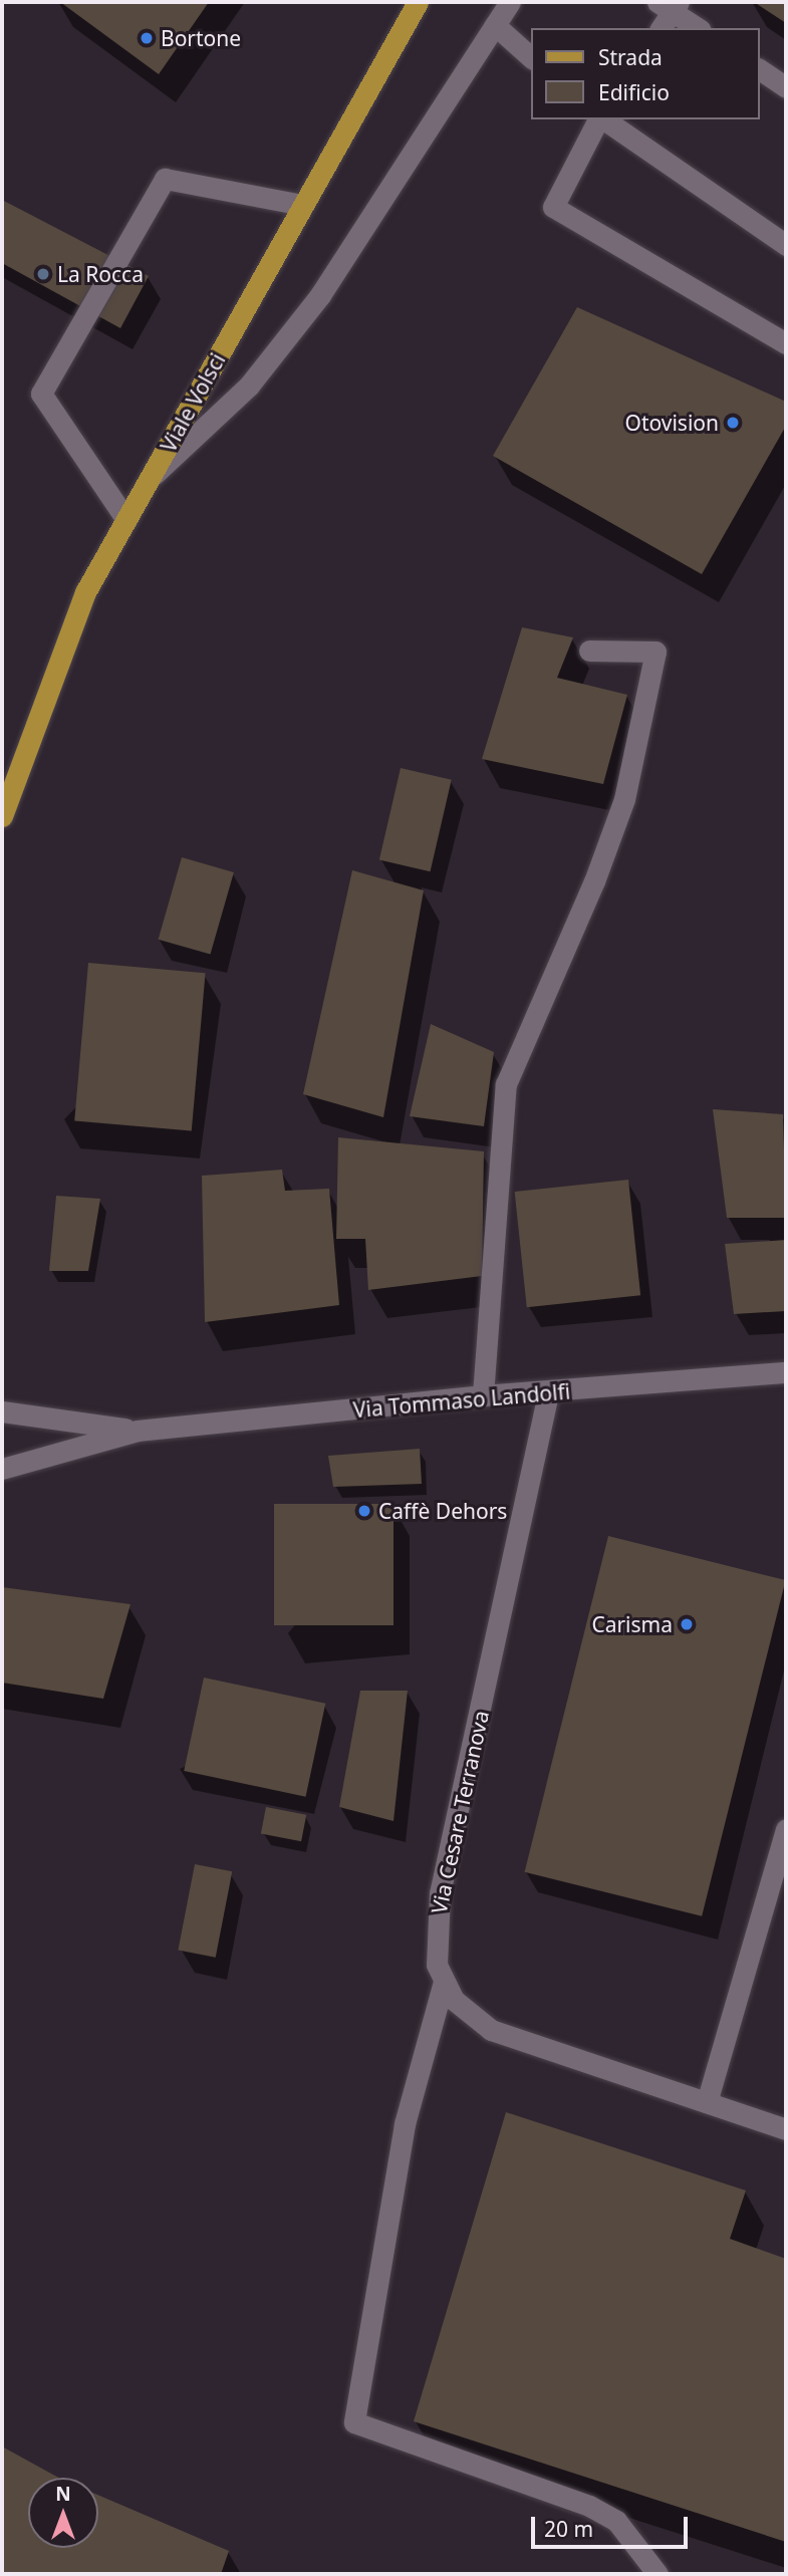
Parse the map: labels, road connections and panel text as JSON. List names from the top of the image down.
{
  "streets": {
    "main road": ["Viale Volsci"],
    "street": ["Via Tommaso Landolfi", "Via Cesare Terranova"]
  },
  "crossings": [
    ["Via Tommaso Landolfi", "Via Cesare Terranova"]
  ],
  "places": [
    "Bortone",
    "La Rocca",
    "Otovision",
    "Caffè Dehors",
    "Carisma"
  ],
  "legend": ["Strada", "Edificio"],
  "scale_bar": "20 m",
  "north": "top"
}
